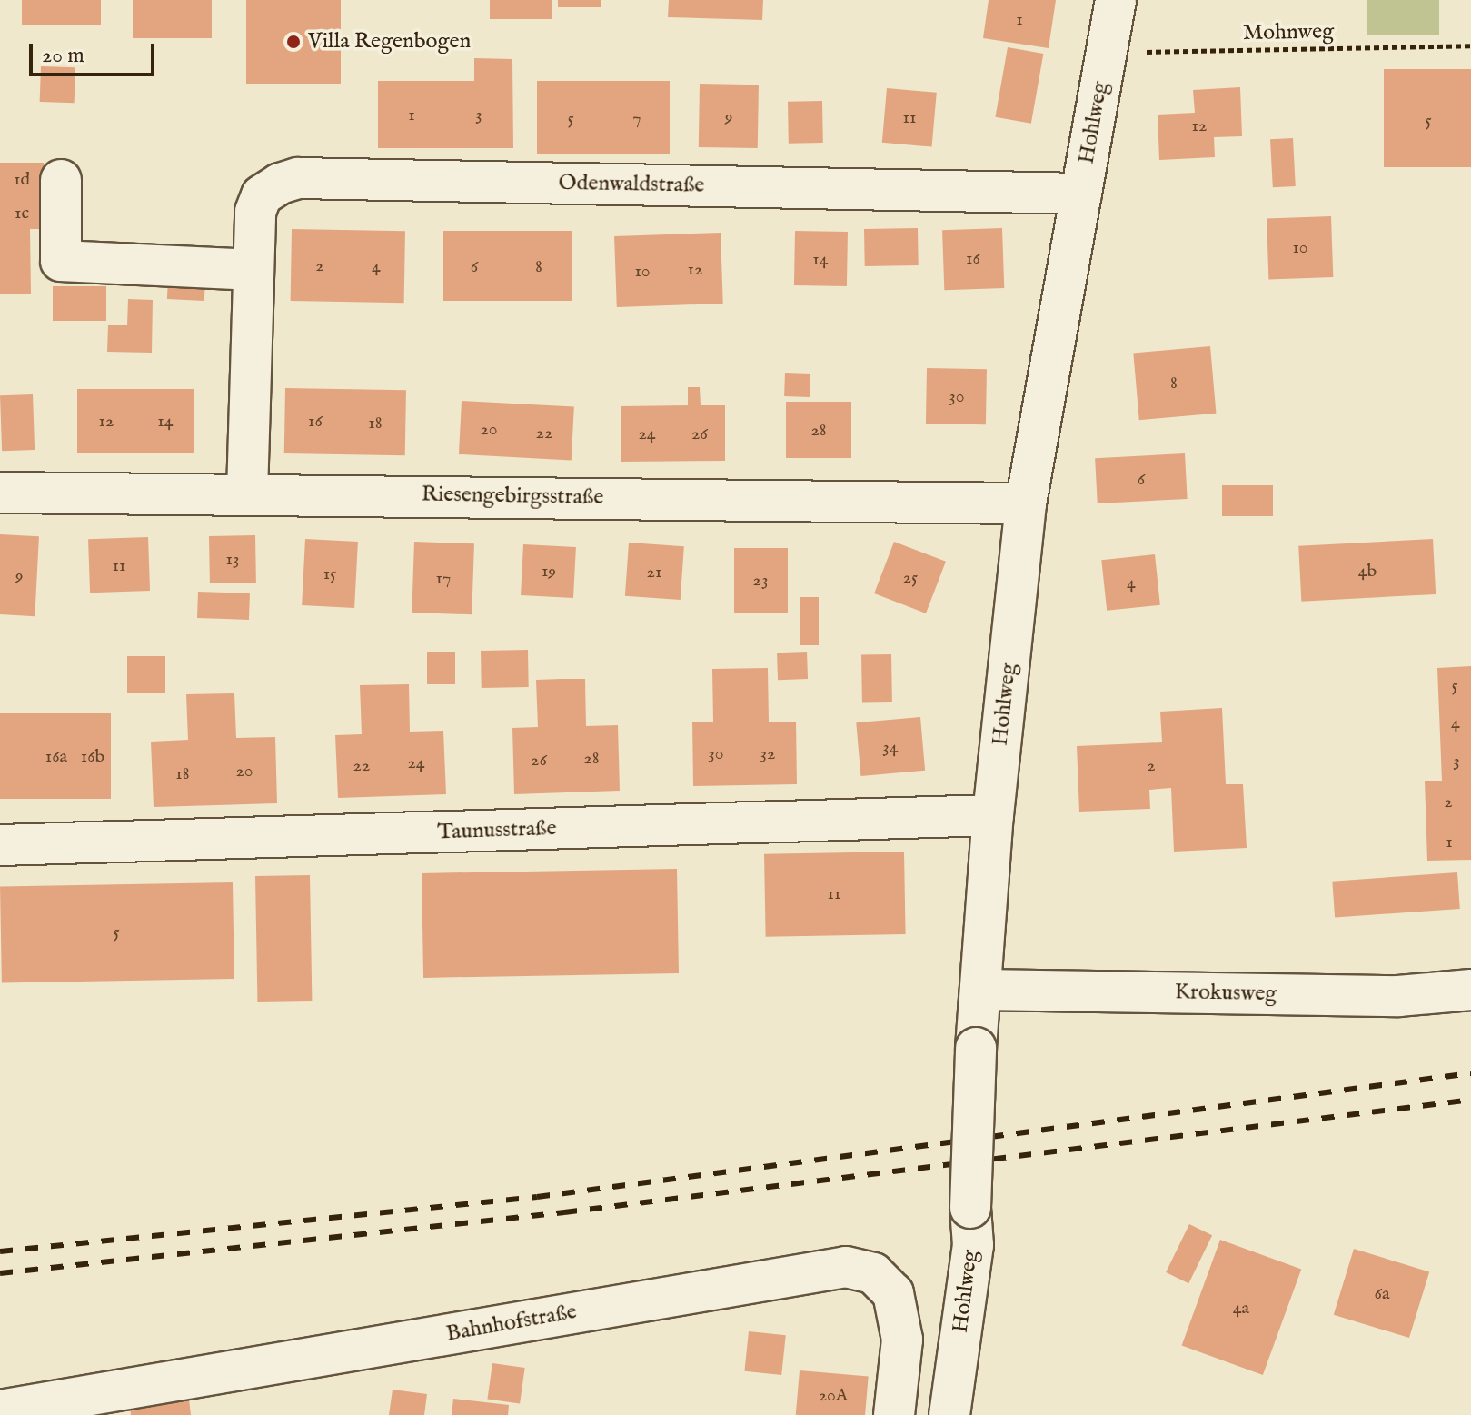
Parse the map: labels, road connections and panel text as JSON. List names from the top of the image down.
{
  "streets": {
    "street": [
      "Hohlweg",
      "Odenwaldstraße",
      "Riesengebirgsstraße",
      "Taunusstraße",
      "Krokusweg",
      "Bahnhofstraße"
    ],
    "path": ["Mohnweg"]
  },
  "crossings": [
    ["Mohnweg", "Hohlweg"],
    ["Hohlweg", "Odenwaldstraße"],
    ["Hohlweg", "Riesengebirgsstraße"],
    ["Hohlweg", "Taunusstraße"],
    ["Hohlweg", "Krokusweg"],
    ["Odenwaldstraße", "Riesengebirgsstraße"]
  ],
  "places": ["Villa Regenbogen"],
  "house_numbers": [
    "1",
    "1",
    "3",
    "9",
    "11",
    "5",
    "7",
    "5",
    "12",
    "1d",
    "1c",
    "10",
    "16",
    "14",
    "2",
    "4",
    "6",
    "8",
    "12",
    "10",
    "8",
    "30",
    "12",
    "14",
    "16",
    "18",
    "20",
    "28",
    "22",
    "24",
    "26",
    "6",
    "13",
    "11",
    "19",
    "4b",
    "21",
    "15",
    "9",
    "25",
    "17",
    "23",
    "4",
    "5",
    "4",
    "34",
    "30",
    "32",
    "16a",
    "16b",
    "28",
    "26",
    "3",
    "24",
    "22",
    "2",
    "20",
    "18",
    "2",
    "1",
    "11",
    "5",
    "6a",
    "4a",
    "20A"
  ],
  "scale_bar": "20 m"
}
